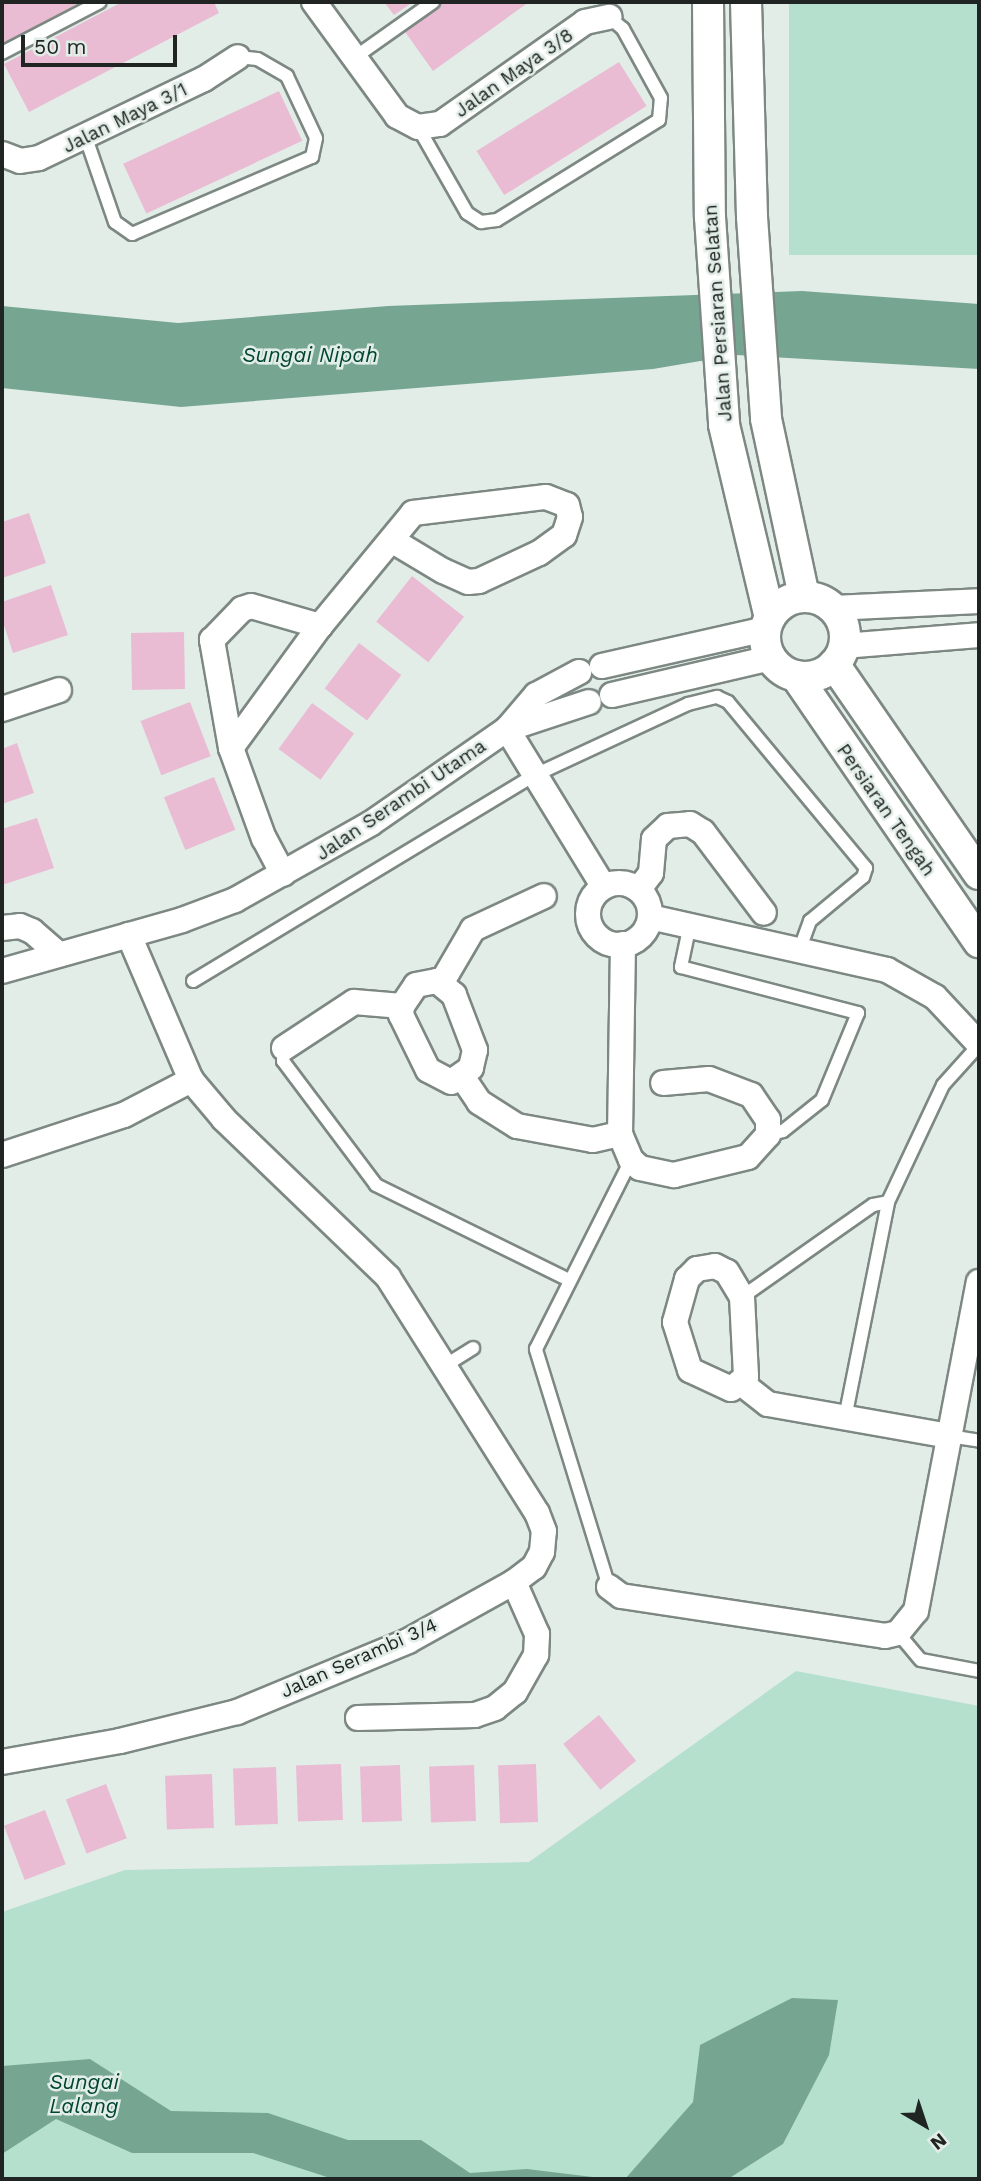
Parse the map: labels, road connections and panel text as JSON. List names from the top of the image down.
{
  "streets": {
    "street": [
      "Jalan Maya 3/8",
      "Jalan Maya 3/1",
      "Jalan Persiaran Selatan",
      "Jalan Serambi Utama",
      "Persiaran Tengah",
      "Jalan Serambi 3/4"
    ]
  },
  "crossings": [
    ["Jalan Persiaran Selatan", "Jalan Serambi Utama"],
    ["Jalan Persiaran Selatan", "Persiaran Tengah"],
    ["Jalan Serambi Utama", "Persiaran Tengah"],
    ["Jalan Serambi Utama", "Jalan Serambi 3/4"]
  ],
  "water": ["Sungai Nipah", "Sungai Lalang"],
  "scale_bar": "50 m",
  "north": "bottom right"
}
